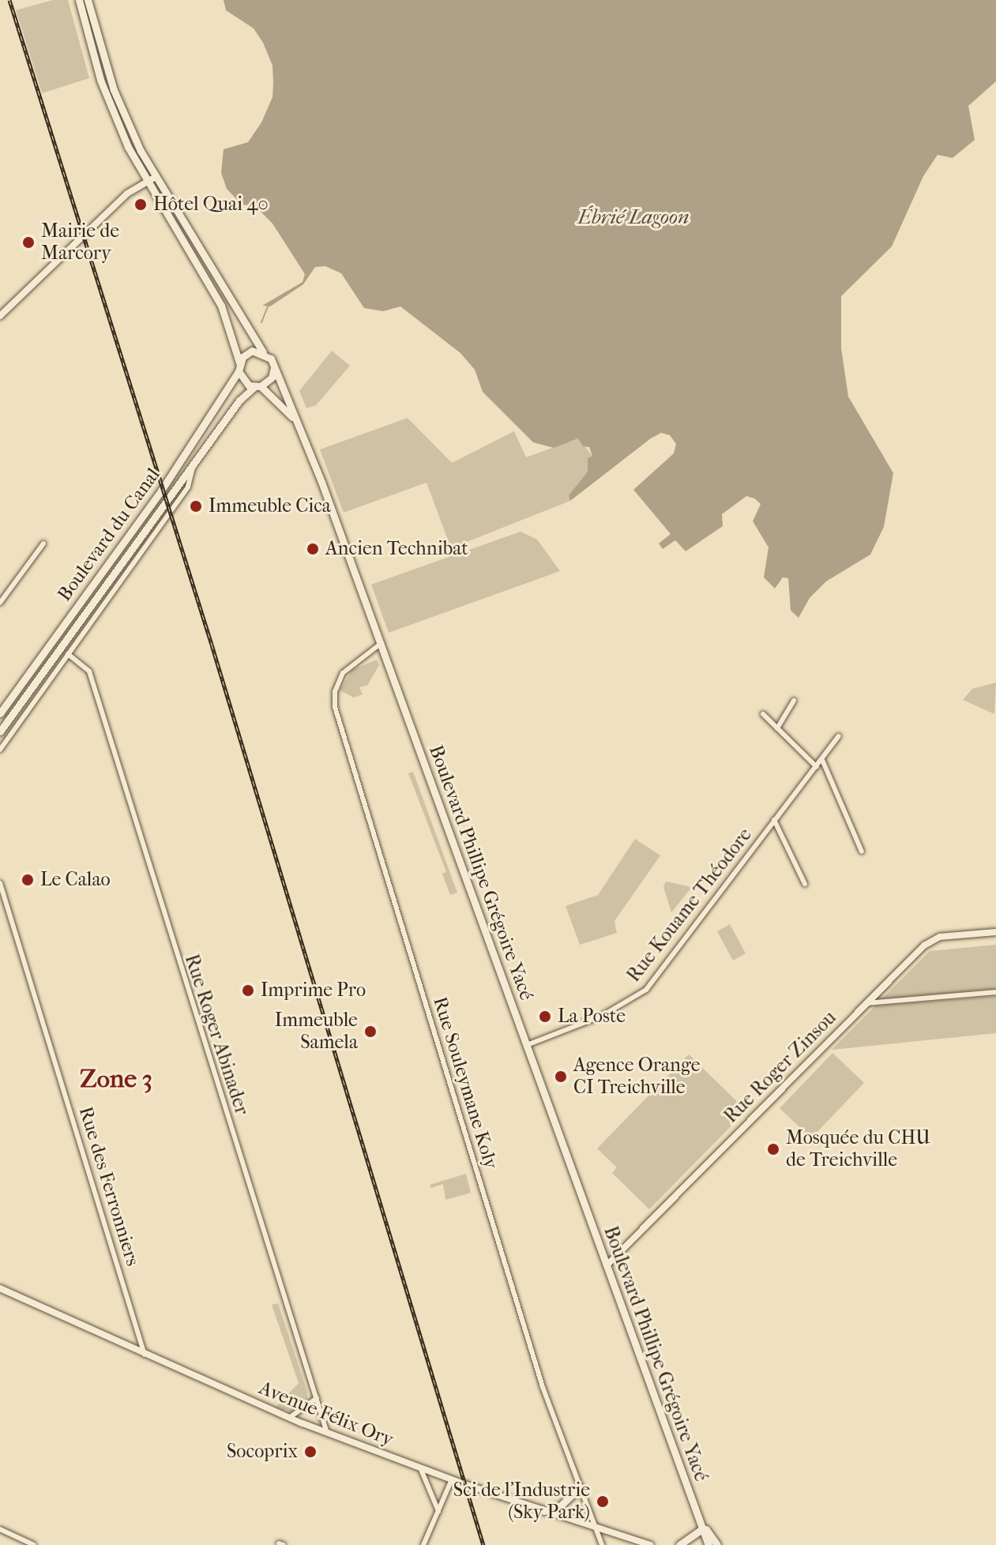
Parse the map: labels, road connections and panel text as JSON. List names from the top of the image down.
{
  "streets": {
    "main road": ["Boulevard du Canal", "Boulevard Phillipe Grégoire Yacé"],
    "street": [
      "Rue Kouame Théodore",
      "Rue Roger Abinader",
      "Rue Roger Zinsou",
      "Rue Souleymane Koly",
      "Rue des Ferronniers",
      "Avenue Félix Ory"
    ]
  },
  "crossings": [
    ["Boulevard du Canal", "Boulevard Phillipe Grégoire Yacé"],
    ["Boulevard du Canal", "Rue Roger Abinader"],
    ["Boulevard Phillipe Grégoire Yacé", "Rue Kouame Théodore"],
    ["Boulevard Phillipe Grégoire Yacé", "Rue Roger Zinsou"],
    ["Boulevard Phillipe Grégoire Yacé", "Rue Souleymane Koly"],
    ["Rue Roger Abinader", "Avenue Félix Ory"],
    ["Rue Souleymane Koly", "Avenue Félix Ory"],
    ["Rue des Ferronniers", "Avenue Félix Ory"]
  ],
  "districts": ["Zone 3"],
  "water": ["Ébrié Lagoon"],
  "places": [
    "Hôtel Quai 40",
    "Mairie de Marcory",
    "Immeuble Cica",
    "Ancien Technibat",
    "Le Calao",
    "Imprime Pro",
    "La Poste",
    "Immeuble Samela",
    "Agence Orange CI Treichville",
    "Mosquée du CHU de Treichville",
    "Socoprix",
    "Sci de l'Industrie (Sky Park)"
  ]
}
